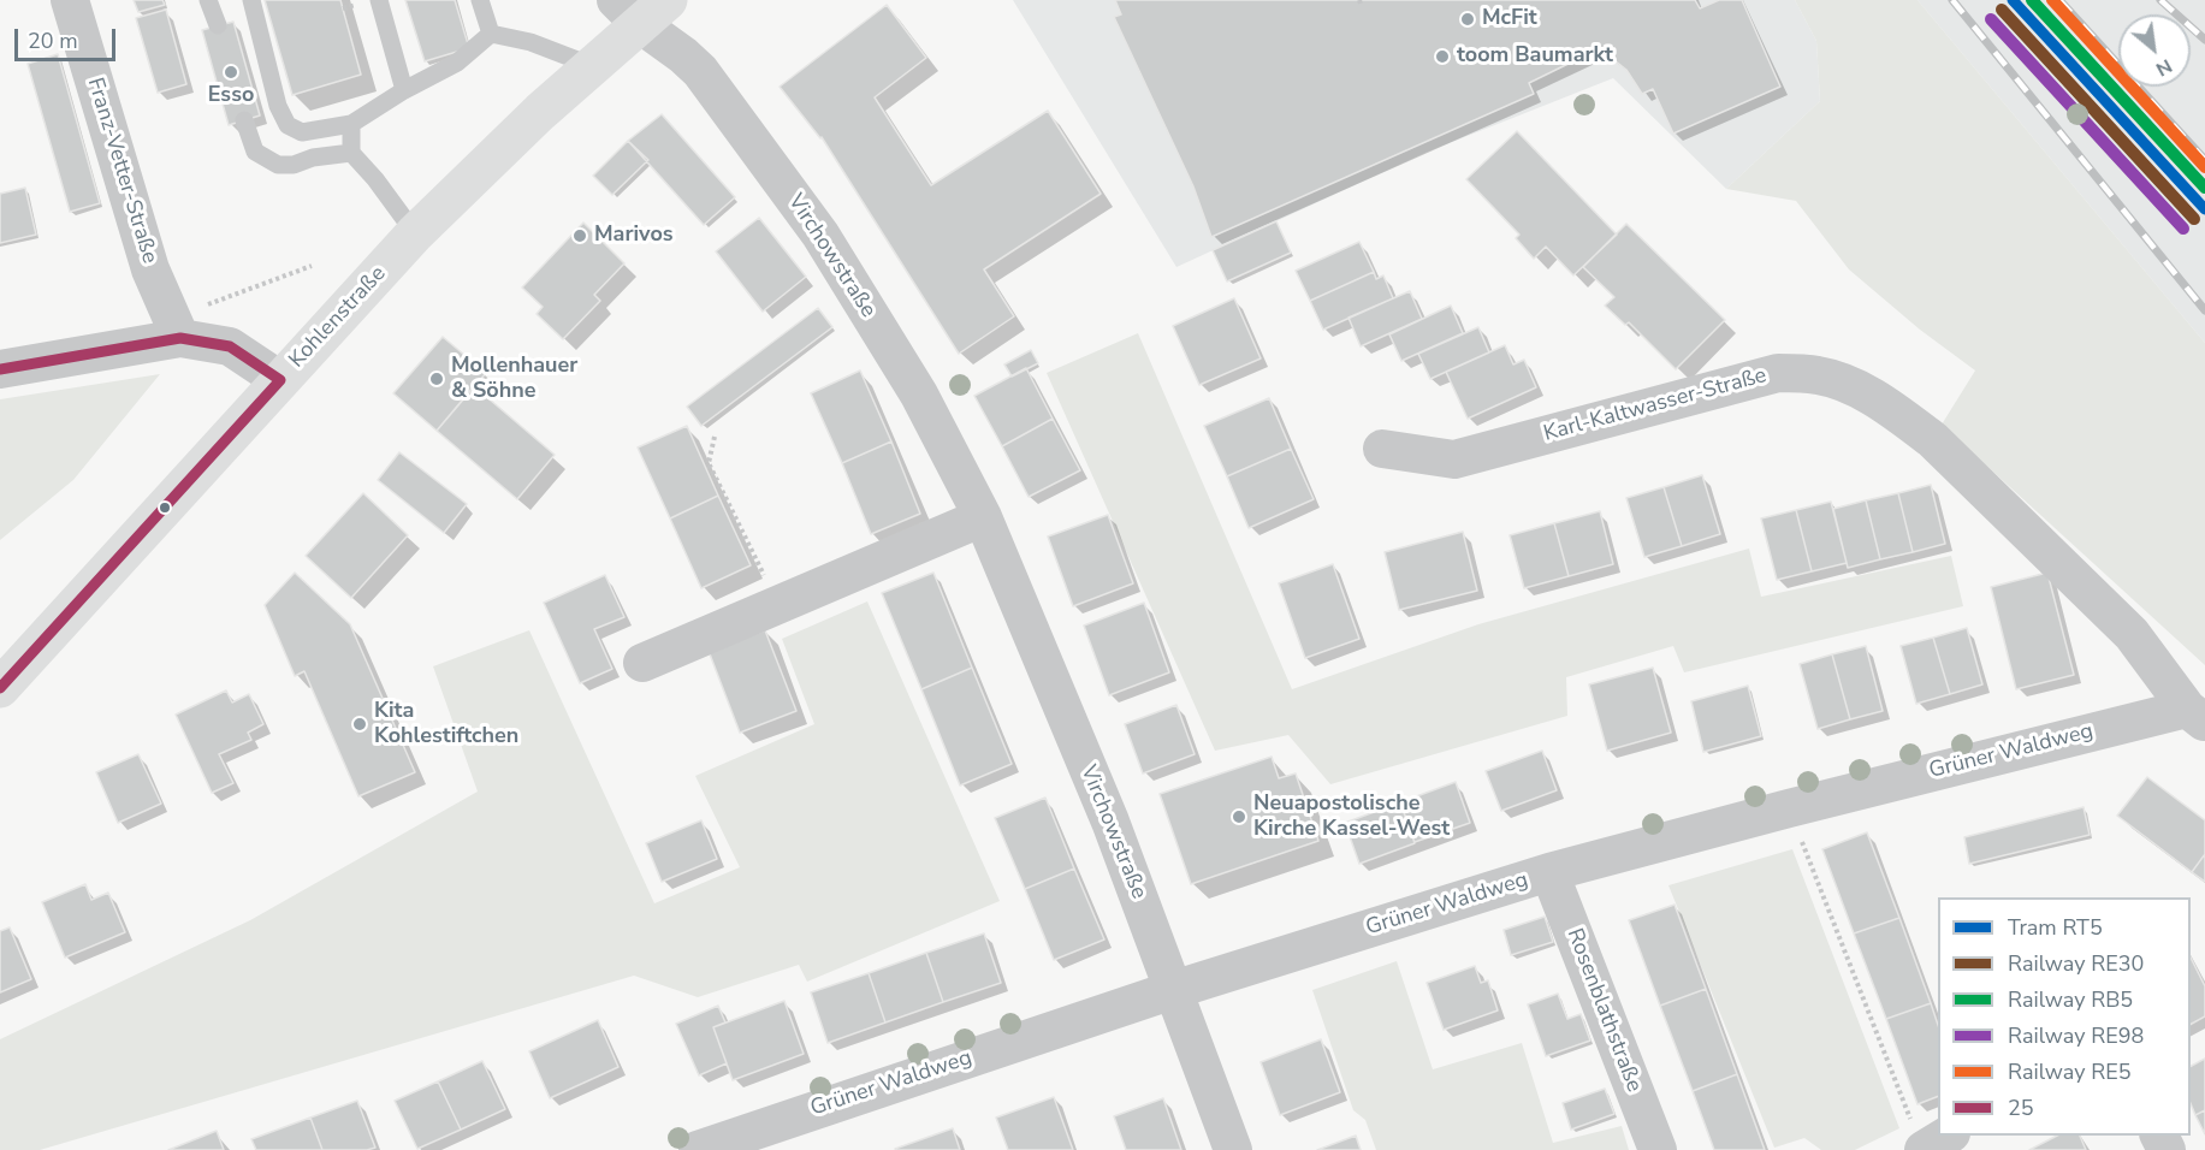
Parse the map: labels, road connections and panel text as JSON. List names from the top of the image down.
{
  "streets": {
    "main road": ["Kohlenstraße"],
    "street": [
      "Franz-Vetter-Straße",
      "Virchowstraße",
      "Karl-Kaltwasser-Straße",
      "Grüner Waldweg",
      "Rosenblathstraße"
    ]
  },
  "crossings": [
    ["Virchowstraße", "Kohlenstraße"],
    ["Virchowstraße", "Grüner Waldweg"],
    ["Karl-Kaltwasser-Straße", "Grüner Waldweg"],
    ["Grüner Waldweg", "Rosenblathstraße"]
  ],
  "places": [
    "McFit",
    "toom Baumarkt",
    "Esso",
    "Marivos",
    "Mollenhauer & Söhne",
    "Kita Kohlestiftchen",
    "Neuapostolische Kirche Kassel-West"
  ],
  "lines": [
    "tram line RT5",
    "rail line RB5",
    "rail line RE5",
    "rail line RE30",
    "rail line RE98",
    "transit line 25"
  ],
  "legend": [
    "Tram RT5",
    "Railway RE30",
    "Railway RB5",
    "Railway RE98",
    "Railway RE5",
    "25"
  ],
  "scale_bar": "20 m",
  "north": "bottom right"
}
